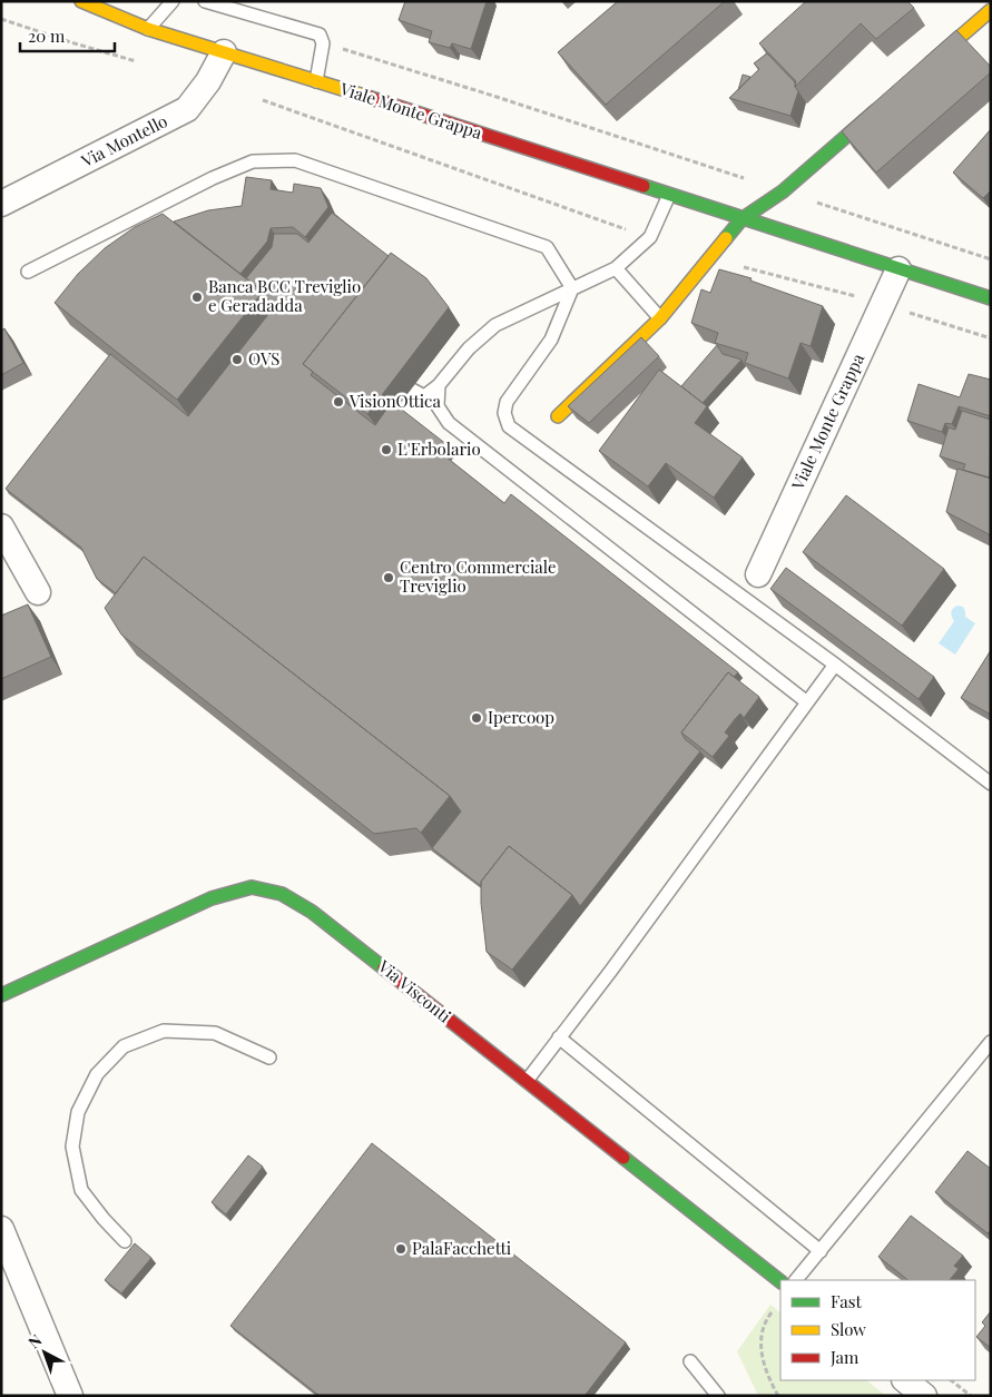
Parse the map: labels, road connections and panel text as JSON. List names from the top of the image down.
{
  "streets": {
    "street": ["Viale Monte Grappa", "Via Montello", "Via Visconti"]
  },
  "crossings": [
    ["Viale Monte Grappa", "Via Montello"]
  ],
  "places": [
    "Banca BCC Treviglio e Geradadda",
    "OVS",
    "VisionOttica",
    "L'Erbolario",
    "Centro Commerciale Treviglio",
    "Ipercoop",
    "PalaFacchetti"
  ],
  "legend": ["Fast", "Slow", "Jam"],
  "scale_bar": "20 m",
  "north": "top left"
}
